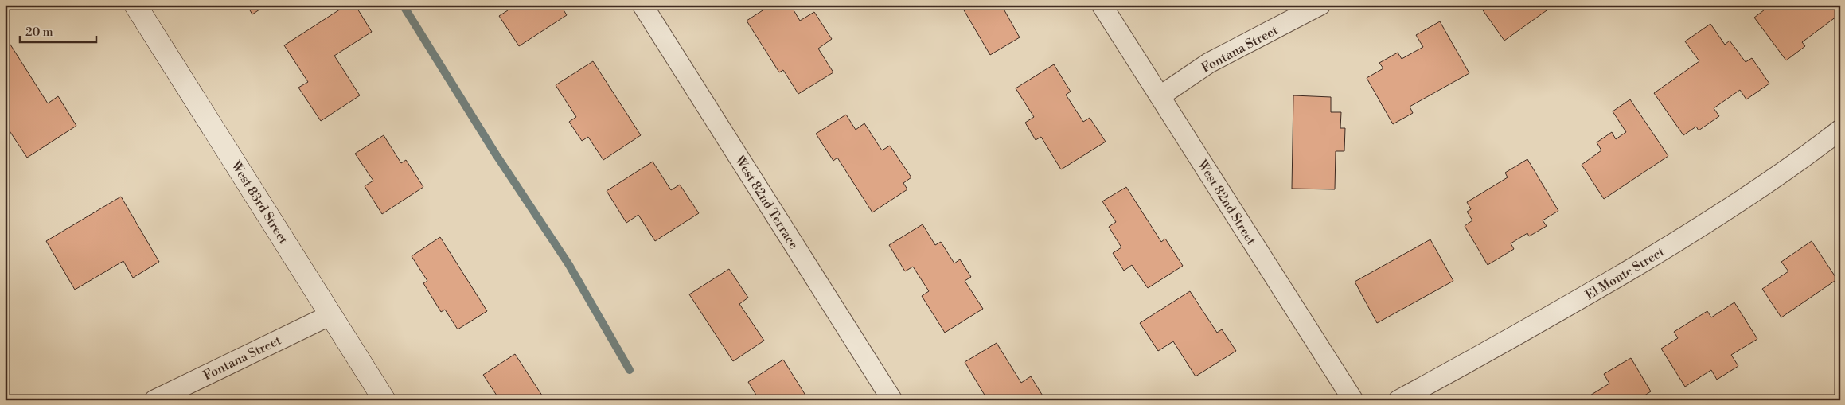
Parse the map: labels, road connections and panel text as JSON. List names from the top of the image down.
{
  "streets": {
    "street": [
      "Fontana Street",
      "West 83rd Street",
      "West 82nd Terrace",
      "West 82nd Street",
      "El Monte Street"
    ]
  },
  "crossings": [
    ["Fontana Street", "West 83rd Street"],
    ["Fontana Street", "West 82nd Street"]
  ],
  "scale_bar": "20 m"
}
